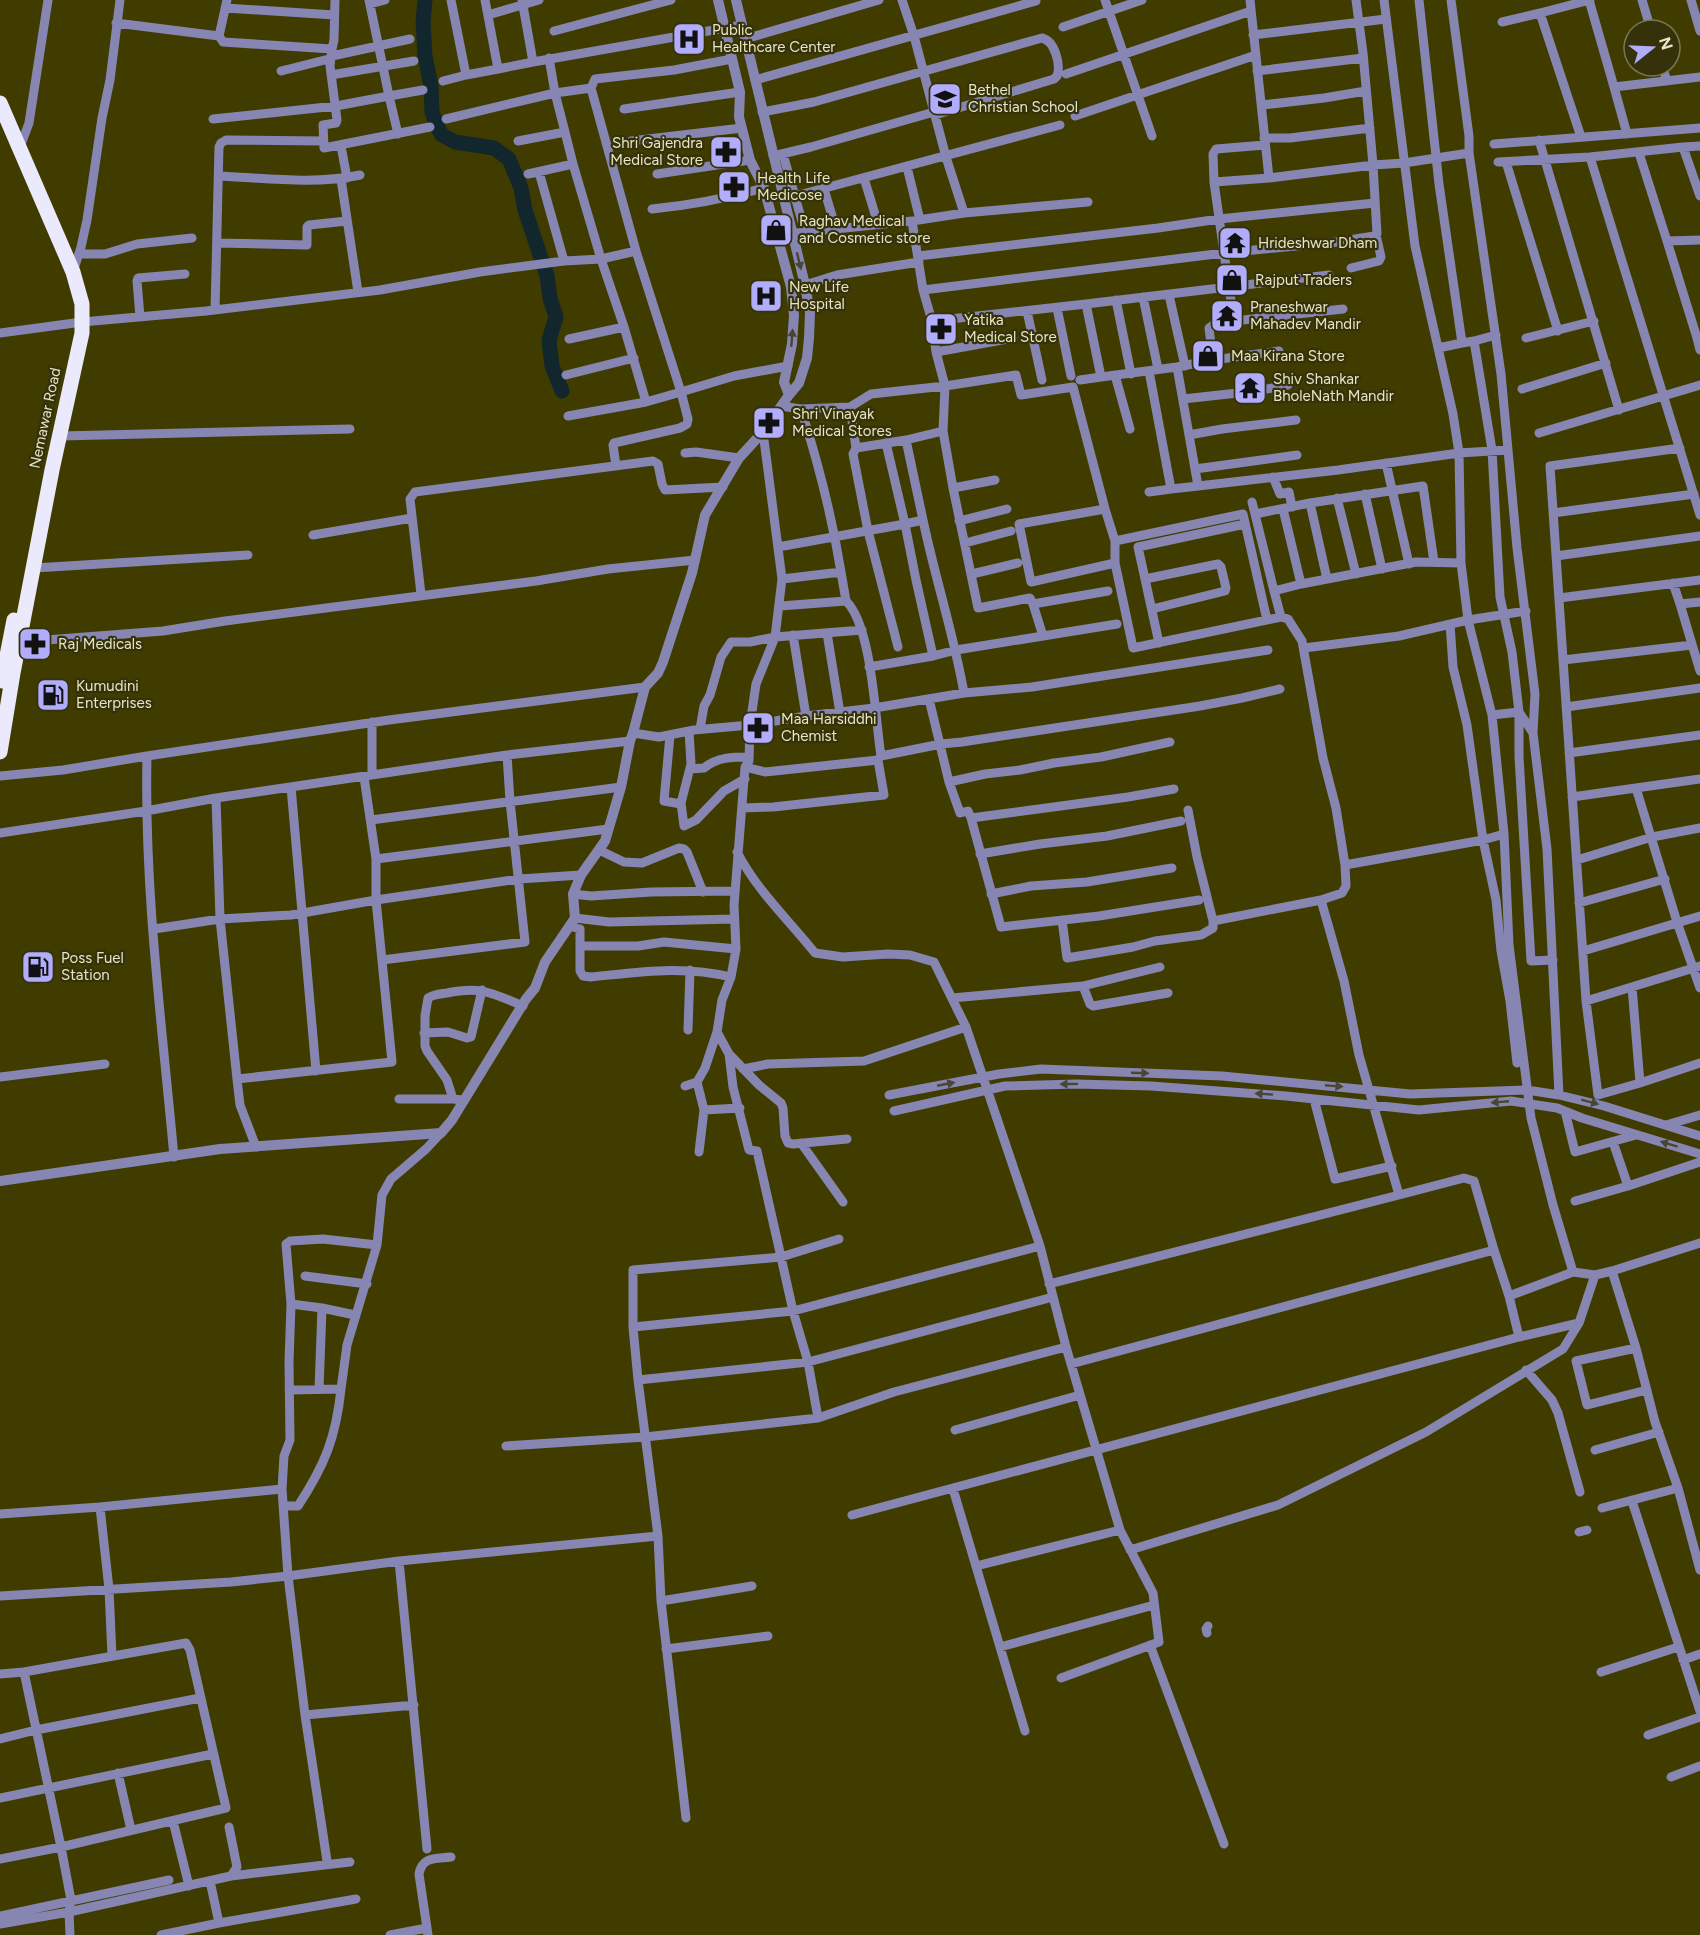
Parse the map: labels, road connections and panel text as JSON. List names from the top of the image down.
{
  "streets": {
    "highway": ["Nemawar Road"]
  },
  "places": {
    "hospital": ["Public Healthcare Center", "New Life Hospital"],
    "school or university": ["Bethel Christian School"],
    "pharmacy": [
      "Shri Gajendra Medical Store",
      "Health Life Medicose",
      "Yatika Medical Store",
      "Shri Vinayak Medical Stores",
      "Raj Medicals",
      "Maa Harsiddhi Chemist"
    ],
    "shop": ["Raghav Medical and Cosmetic store", "Rajput Traders", "Maa Kirana Store"],
    "temple": ["Hrideshwar Dham", "Praneshwar Mahadev Mandir", "Shiv Shankar BholeNath Mandir"],
    "fuel station": ["Kumudini Enterprises", "Poss Fuel Station"]
  },
  "north": "right"
}
